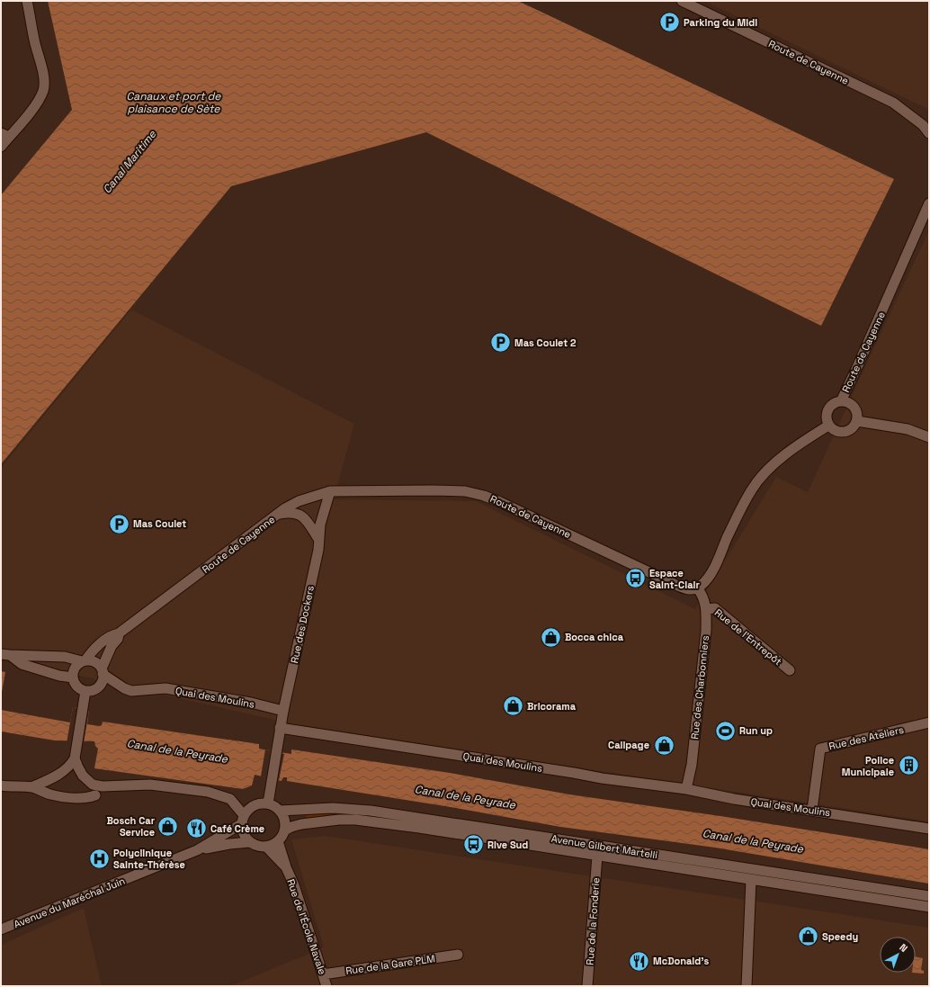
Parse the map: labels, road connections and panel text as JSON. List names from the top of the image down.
{
  "streets": {
    "street": [
      "Route de Cayenne",
      "Rue des Dockers",
      "Rue de l'Entrepôt",
      "Rue des Charbonniers",
      "Quai des Moulins",
      "Rue des Ateliers",
      "Avenue Gilbert Martelli",
      "Avenue du Maréchal Juin",
      "Rue de la Fonderie",
      "Rue de l'École Navale",
      "Rue de la Gare PLM"
    ]
  },
  "crossings": [
    ["Route de Cayenne", "Rue des Dockers"],
    ["Route de Cayenne", "Rue des Charbonniers"],
    ["Route de Cayenne", "Quai des Moulins"],
    ["Rue des Dockers", "Quai des Moulins"],
    ["Rue de l'Entrepôt", "Rue des Charbonniers"],
    ["Rue des Charbonniers", "Quai des Moulins"],
    ["Quai des Moulins", "Rue des Ateliers"],
    ["Avenue Gilbert Martelli", "Rue de la Fonderie"],
    ["Avenue Gilbert Martelli", "Rue de l'École Navale"],
    ["Rue de l'École Navale", "Rue de la Gare PLM"]
  ],
  "water": ["Canaux et port de plaisance de Sète", "Canal Maritime", "Canal de la Peyrade"],
  "places": {
    "parking": ["Parking du Midi", "Mas Coulet 2", "Mas Coulet"],
    "bus stop": ["Espace Saint-Clair", "Rive Sud"],
    "shop": [
      "Bocca chica",
      "Bricorama",
      "Calipage",
      "Bosch Car Service",
      "Speedy"
    ],
    "sports": ["Run up"],
    "building": ["Police Municipale"],
    "restaurant": ["Café Crème", "McDonald's"],
    "hospital": ["Polyclinique Sainte-Thérèse"]
  },
  "north": "top right"
}
